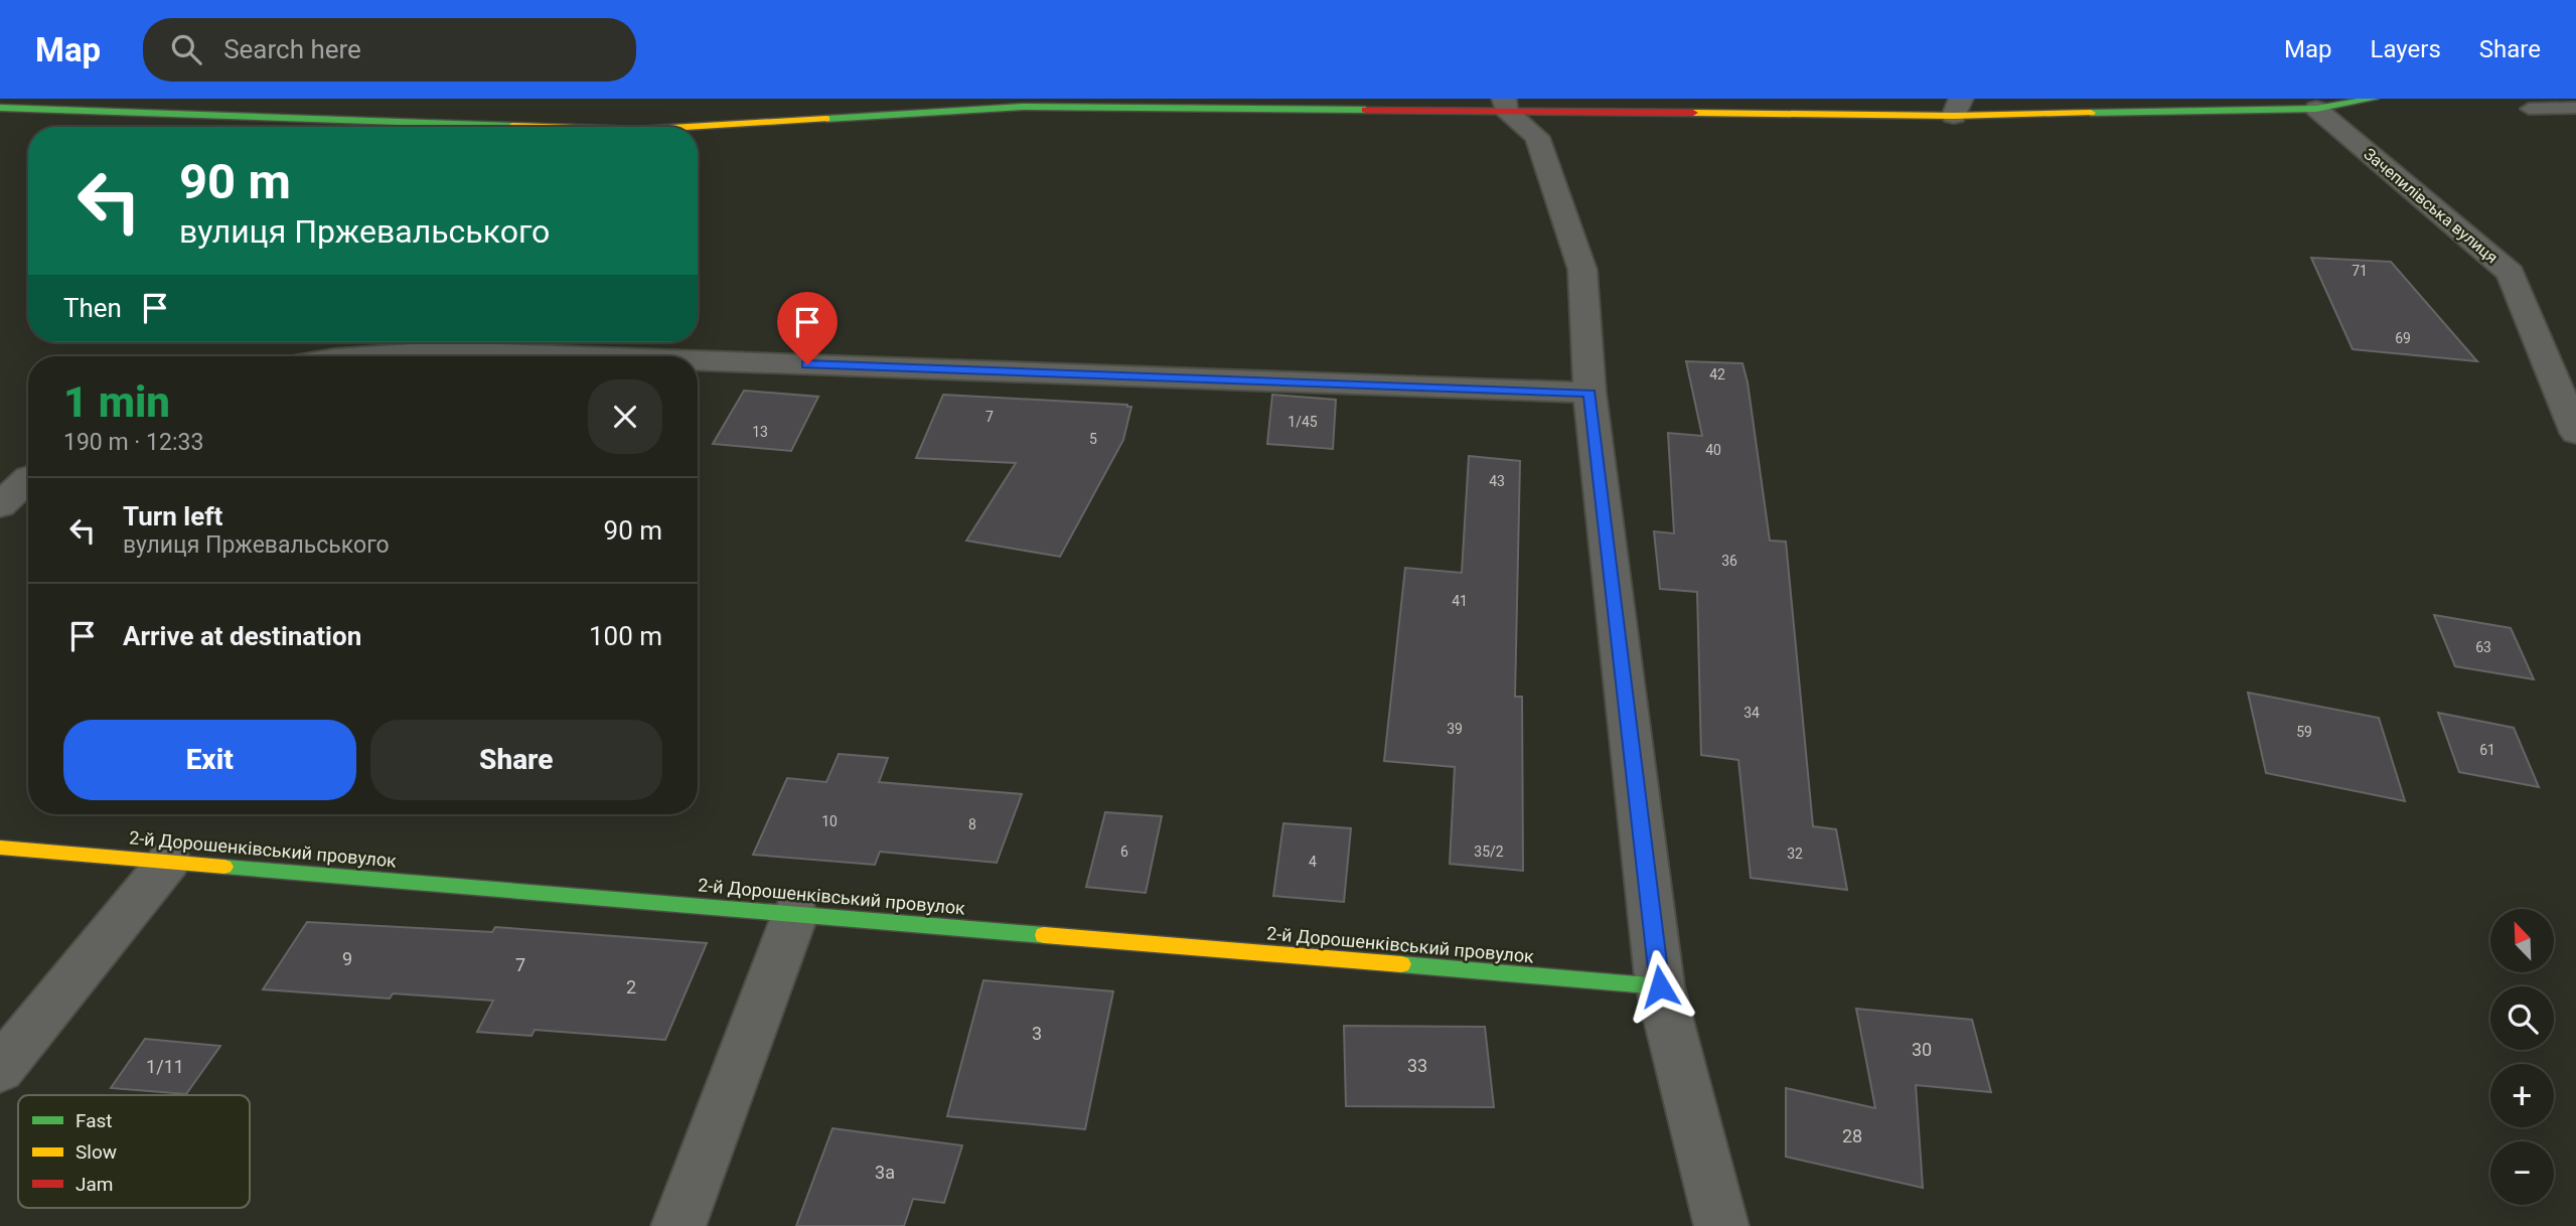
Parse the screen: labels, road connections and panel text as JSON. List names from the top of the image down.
{
  "streets": {
    "street": ["Зачепилівська вулиця", "2-й Дорошенківський провулок"]
  },
  "house_numbers": [
    "71",
    "69",
    "42",
    "7",
    "1/45",
    "13",
    "5",
    "40",
    "43",
    "36",
    "41",
    "63",
    "34",
    "39",
    "59",
    "61",
    "10",
    "8",
    "6",
    "35/2",
    "32",
    "4",
    "9",
    "7",
    "2",
    "3",
    "30",
    "33",
    "1/11",
    "28",
    "3а"
  ],
  "legend": ["Fast", "Slow", "Jam"],
  "north": "top left",
  "page": {
    "header": "Map",
    "search": "Search here",
    "nav": ["Map", "Layers", "Share"],
    "turn": ["90 m", "вулиця Пржевальського"],
    "then": "Then",
    "heading": ["1 min", "190 m · 12:33"],
    "list": [
      {
        "name": "Turn left",
        "note": "вулиця Пржевальського",
        "value": "90 m"
      },
      {
        "name": "Arrive at destination",
        "value": "100 m"
      }
    ],
    "buttons": ["Exit", "Share"],
    "map_buttons": ["+", "−"]
  }
}
